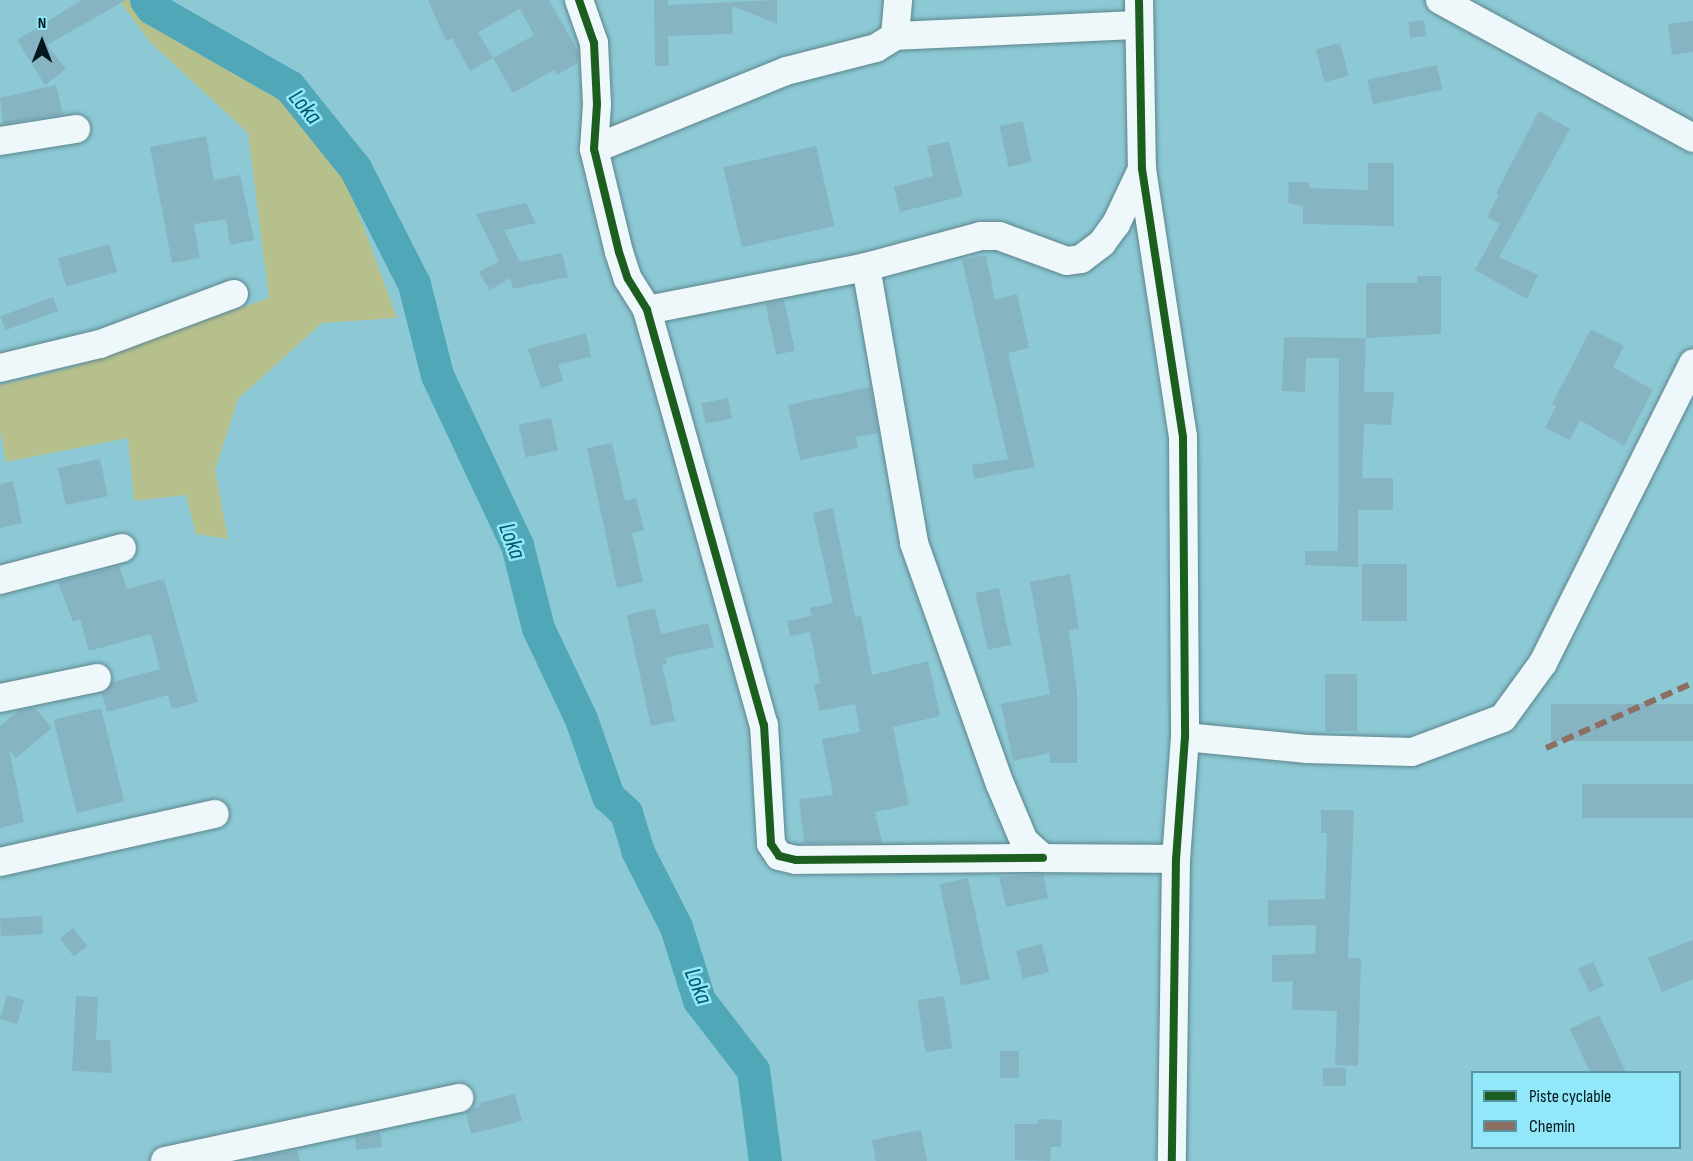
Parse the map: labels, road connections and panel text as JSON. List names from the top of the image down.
{
  "water": ["Loka"],
  "legend": ["Piste cyclable", "Chemin"],
  "north": "top"
}
